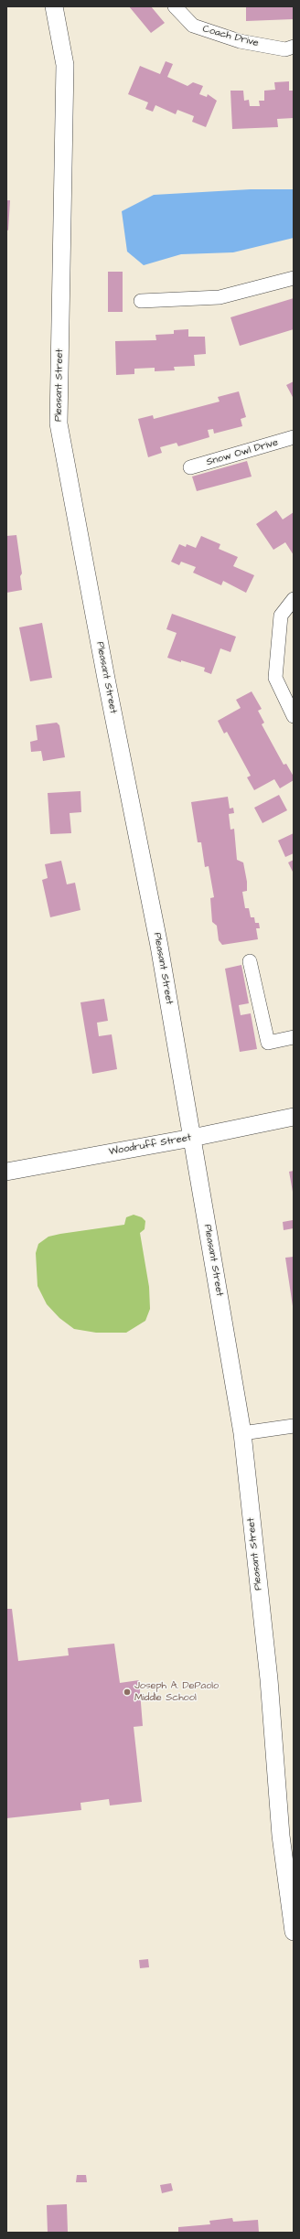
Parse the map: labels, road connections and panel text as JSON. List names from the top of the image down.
{
  "streets": {
    "street": [
      "Coach Drive",
      "Pleasant Street",
      "Snow Owl Drive",
      "Woodruff Street"
    ]
  },
  "crossings": [
    ["Pleasant Street", "Woodruff Street"]
  ],
  "places": ["Joseph A. DePaolo Middle School"]
}
